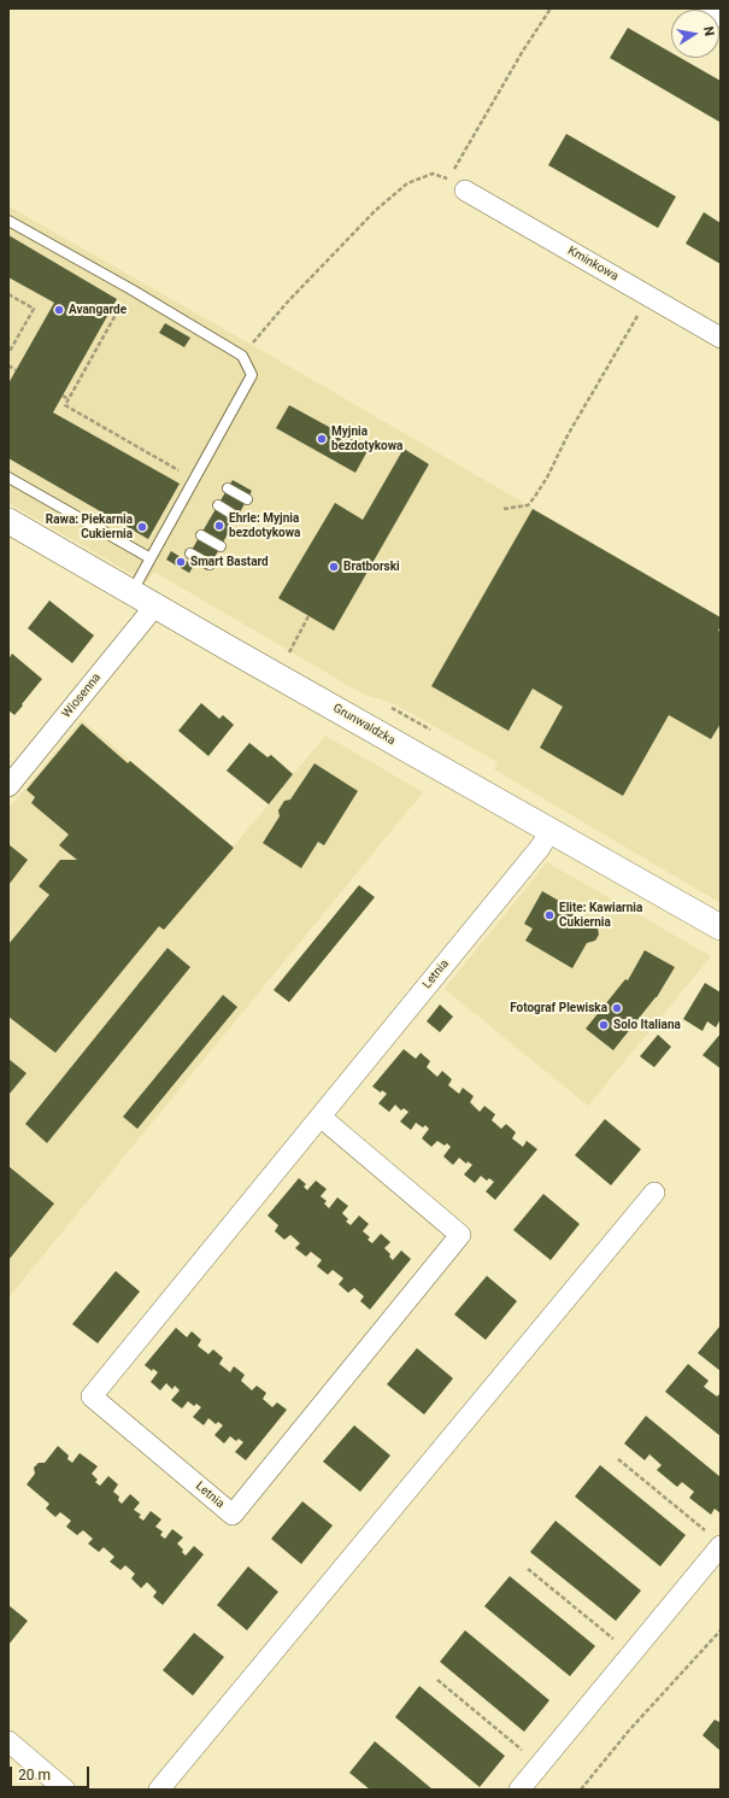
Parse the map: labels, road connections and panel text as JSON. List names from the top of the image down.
{
  "streets": {
    "street": [
      "Kminkowa",
      "Wiosenna",
      "Grunwaldzka",
      "Letnia"
    ]
  },
  "crossings": [
    ["Wiosenna", "Grunwaldzka"],
    ["Grunwaldzka", "Letnia"]
  ],
  "places": [
    "Avangarde",
    "Myjnia bezdotykowa",
    "Ehrle: Myjnia bezdotykowa",
    "Rawa: Piekarnia Cukiernia",
    "Smart Bastard",
    "Bratborski",
    "Elite: Kawiarnia Cukiernia",
    "Fotograf Plewiska",
    "Solo Italiana"
  ],
  "scale_bar": "20 m",
  "north": "right"
}
